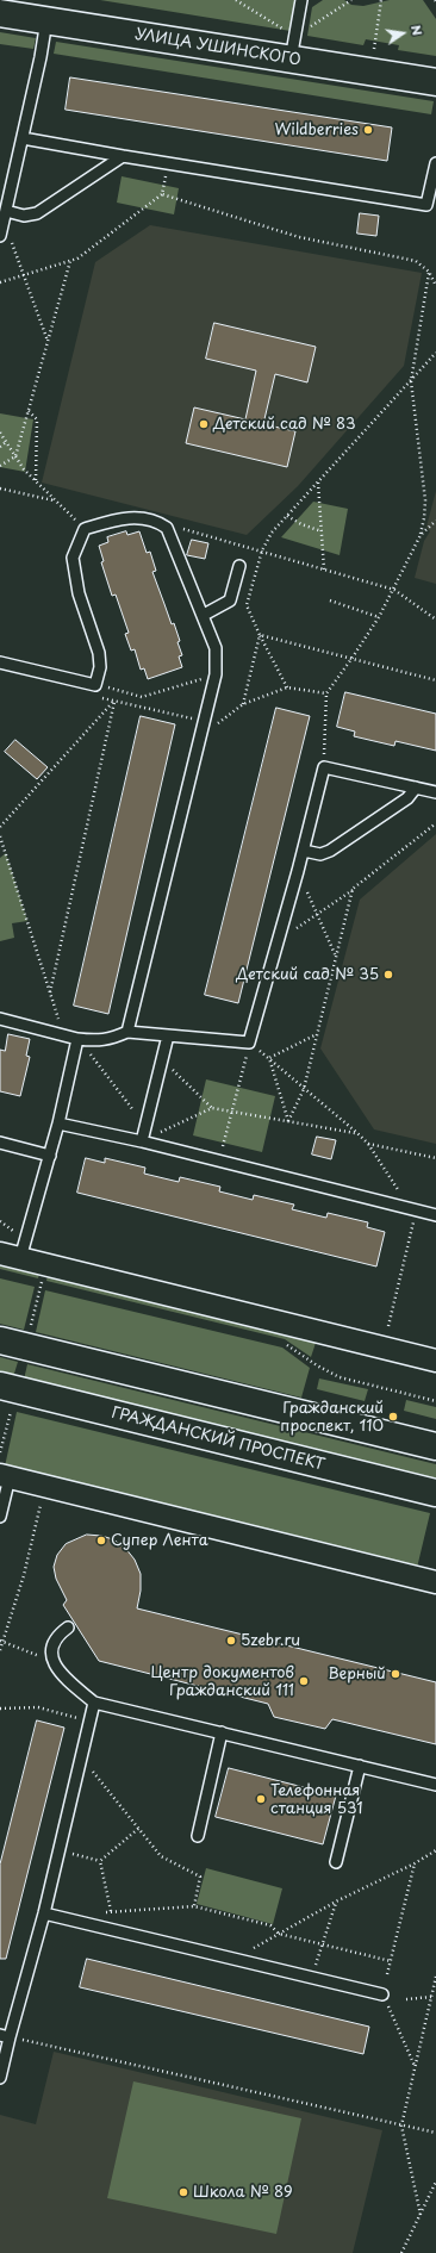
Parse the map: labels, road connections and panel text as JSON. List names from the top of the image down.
{
  "streets": {
    "main road": ["УЛИЦА УШИНСКОГО", "ГРАЖДАНСКИЙ ПРОСПЕКТ"]
  },
  "places": [
    "Wildberries",
    "Детский сад № 83",
    "Детский сад № 35",
    "Гражданский проспект, 110",
    "Супер Лента",
    "5zebr.ru",
    "Верный",
    "Центр документов Гражданский 111",
    "Телефонная станция 531",
    "Школа № 89"
  ],
  "north": "right"
}
